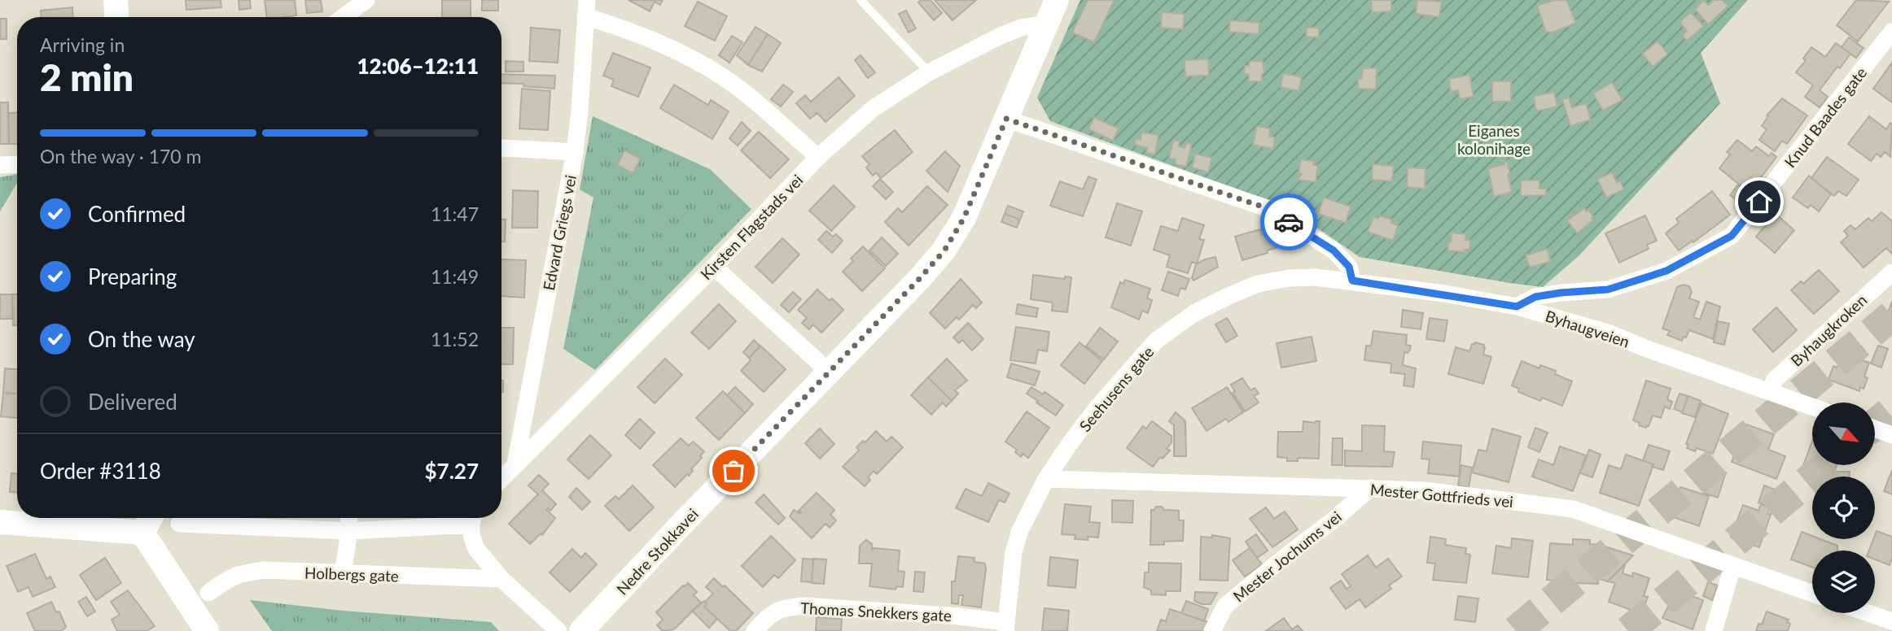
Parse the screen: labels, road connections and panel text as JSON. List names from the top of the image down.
{
  "streets": {
    "main road": ["Nedre Stokkavei"],
    "street": [
      "Knud Baades gate",
      "Kirsten Flagstads vei",
      "Edvard Griegs vei",
      "Byhaugveien",
      "Byhaugkroken",
      "Seehusens gate",
      "Mester Gottfrieds vei",
      "Mester Jochums vei",
      "Holbergs gate",
      "Thomas Snekkers gate"
    ]
  },
  "crossings": [
    ["Knud Baades gate", "Byhaugveien"],
    ["Kirsten Flagstads vei", "Edvard Griegs vei"],
    ["Kirsten Flagstads vei", "Nedre Stokkavei"],
    ["Byhaugveien", "Byhaugkroken"],
    ["Byhaugveien", "Seehusens gate"],
    ["Seehusens gate", "Mester Gottfrieds vei"],
    ["Seehusens gate", "Thomas Snekkers gate"],
    ["Mester Gottfrieds vei", "Mester Jochums vei"]
  ],
  "parks": ["Eiganes kolonihage"],
  "north": "bottom right",
  "page": {
    "heading": ["2 min", "Arriving in", "12:06–12:11"],
    "panel": ["Order #3118", "$7.27"],
    "bar": "On the way · 170 m",
    "list": [
      ["Confirmed", "11:47"],
      ["Preparing", "11:49"],
      ["On the way", "11:52"],
      "Delivered"
    ]
  }
}
